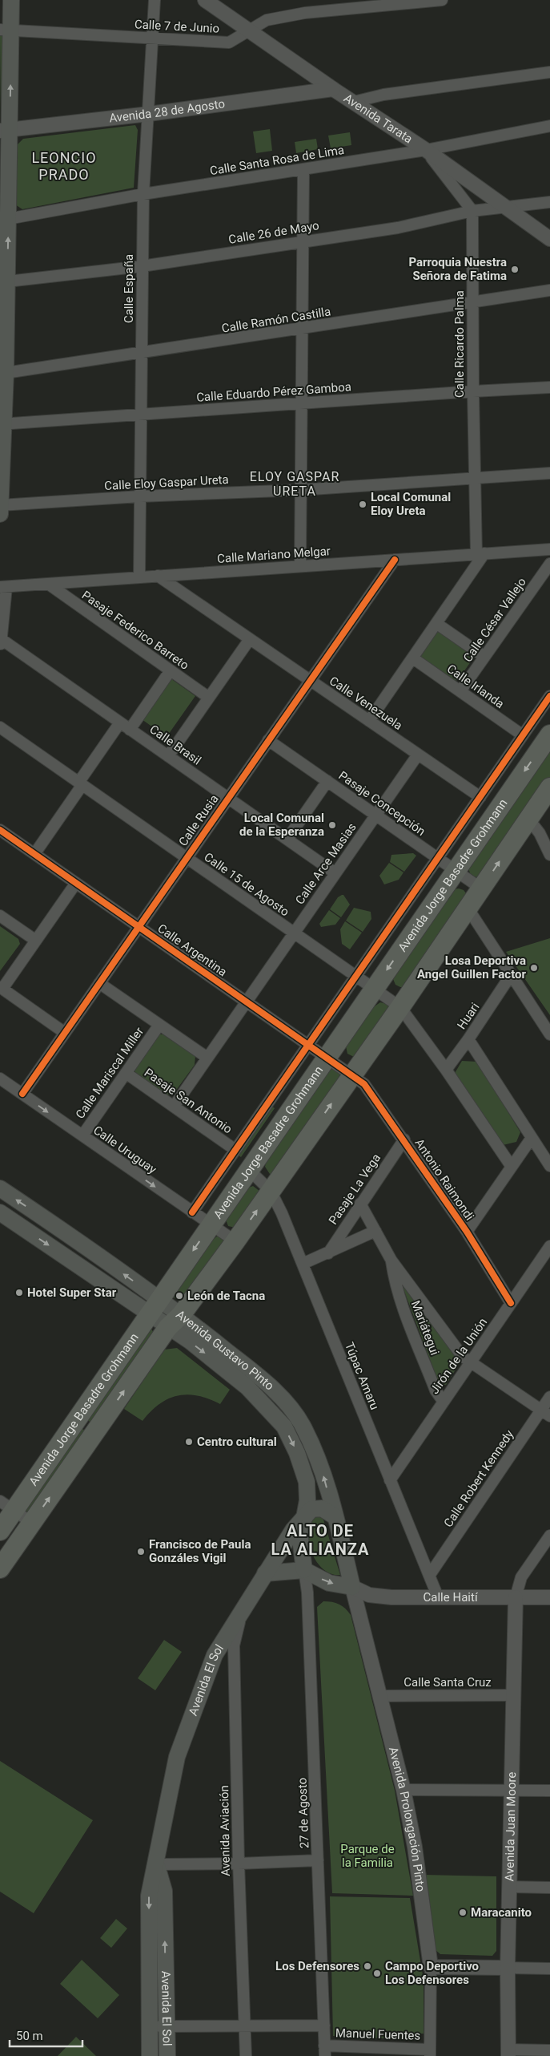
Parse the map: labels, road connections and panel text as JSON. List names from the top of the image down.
{
  "streets": {
    "highway": ["Avenida Jorge Basadre Grohmann"],
    "main road": ["Avenida Gustavo Pinto", "Avenida El Sol"],
    "street": [
      "Calle 7 de Junio",
      "Avenida 28 de Agosto",
      "Avenida Tarata",
      "Calle Santa Rosa de Lima",
      "Calle 26 de Mayo",
      "Calle España",
      "Calle Ramón Castilla",
      "Calle Ricardo Palma",
      "Calle Eduardo Pérez Gamboa",
      "Calle Eloy Gaspar Ureta",
      "Calle Mariano Melgar",
      "Calle César Vallejo",
      "Pasaje Federico Barreto",
      "Calle Irlanda",
      "Calle Venezuela",
      "Calle Brasil",
      "Pasaje Concepción",
      "Calle Rusia",
      "Calle Arce Masias",
      "Calle 15 de Agosto",
      "Calle Argentina",
      "Huari",
      "Calle Mariscal Miller",
      "Pasaje San Antonio",
      "Calle Uruguay",
      "Antonio Raimondi",
      "Pasaje La Vega",
      "Mariátegui",
      "Jirón de la Unión",
      "Túpac Amaru",
      "Calle Robert Kennedy",
      "Calle Haití",
      "Calle Santa Cruz",
      "27 de Agosto",
      "Avenida Prolongación Pinto",
      "Avenida Juan Moore",
      "Avenida Aviación",
      "Manuel Fuentes"
    ]
  },
  "crossings": [
    ["Calle 7 de Junio", "Avenida Tarata"],
    ["Calle 7 de Junio", "Calle España"],
    ["Avenida 28 de Agosto", "Avenida Tarata"],
    ["Avenida 28 de Agosto", "Calle España"],
    ["Avenida Tarata", "Calle Santa Rosa de Lima"],
    ["Avenida Tarata", "Calle 26 de Mayo"],
    ["Calle Santa Rosa de Lima", "Calle España"],
    ["Calle 26 de Mayo", "Calle España"],
    ["Calle 26 de Mayo", "Calle Ricardo Palma"],
    ["Calle España", "Calle Ramón Castilla"],
    ["Calle España", "Calle Eduardo Pérez Gamboa"],
    ["Calle España", "Calle Eloy Gaspar Ureta"],
    ["Calle España", "Calle Mariano Melgar"],
    ["Calle Ramón Castilla", "Calle Ricardo Palma"],
    ["Calle Ricardo Palma", "Calle Eduardo Pérez Gamboa"],
    ["Calle Ricardo Palma", "Calle Eloy Gaspar Ureta"],
    ["Calle Ricardo Palma", "Calle Mariano Melgar"],
    ["Calle Mariano Melgar", "Pasaje Federico Barreto"],
    ["Calle Mariano Melgar", "Calle Venezuela"],
    ["Calle Mariano Melgar", "Calle Rusia"],
    ["Calle César Vallejo", "Calle Irlanda"],
    ["Calle Venezuela", "Calle Rusia"],
    ["Calle Venezuela", "Calle Arce Masias"],
    ["Calle Brasil", "Calle Rusia"],
    ["Calle Brasil", "Calle Arce Masias"],
    ["Pasaje Concepción", "Calle Rusia"],
    ["Pasaje Concepción", "Calle Arce Masias"],
    ["Pasaje Concepción", "Avenida Jorge Basadre Grohmann"],
    ["Calle Rusia", "Calle 15 de Agosto"],
    ["Calle Rusia", "Calle Argentina"],
    ["Calle Rusia", "Calle Uruguay"],
    ["Calle Arce Masias", "Calle 15 de Agosto"],
    ["Calle Arce Masias", "Calle Argentina"],
    ["Calle Arce Masias", "Pasaje San Antonio"],
    ["Avenida Jorge Basadre Grohmann", "Calle 15 de Agosto"],
    ["Avenida Jorge Basadre Grohmann", "Calle Argentina"],
    ["Avenida Jorge Basadre Grohmann", "Calle Uruguay"],
    ["Avenida Jorge Basadre Grohmann", "Antonio Raimondi"],
    ["Avenida Jorge Basadre Grohmann", "Avenida Gustavo Pinto"],
    ["Avenida Jorge Basadre Grohmann", "Túpac Amaru"],
    ["Calle 15 de Agosto", "Huari"],
    ["Calle Argentina", "Antonio Raimondi"],
    ["Calle Mariscal Miller", "Pasaje San Antonio"],
    ["Calle Mariscal Miller", "Calle Uruguay"],
    ["Antonio Raimondi", "Pasaje La Vega"],
    ["Antonio Raimondi", "Jirón de la Unión"],
    ["Mariátegui", "Jirón de la Unión"],
    ["Avenida Gustavo Pinto", "Calle Haití"],
    ["Avenida Gustavo Pinto", "Avenida El Sol"],
    ["Avenida Gustavo Pinto", "27 de Agosto"],
    ["Avenida Gustavo Pinto", "Avenida Prolongación Pinto"],
    ["Jirón de la Unión", "Túpac Amaru"],
    ["Túpac Amaru", "Calle Robert Kennedy"],
    ["Túpac Amaru", "Calle Haití"],
    ["Calle Haití", "Avenida Prolongación Pinto"],
    ["Calle Haití", "Avenida Juan Moore"],
    ["Avenida El Sol", "Avenida Aviación"],
    ["Calle Santa Cruz", "Avenida Prolongación Pinto"],
    ["Calle Santa Cruz", "Avenida Juan Moore"],
    ["27 de Agosto", "Manuel Fuentes"],
    ["Avenida Prolongación Pinto", "Manuel Fuentes"]
  ],
  "one_way": ["Calle Uruguay"],
  "districts": ["LEONCIO PRADO", "ELOY GASPAR URETA", "ALTO DE LA ALIANZA"],
  "parks": ["Parque de la Familia"],
  "places": [
    "Parroquia Nuestra Señora de Fatima",
    "Local Comunal Eloy Ureta",
    "Local Comunal de la Esperanza",
    "Losa Deportiva Angel Guillen Factor",
    "Hotel Super Star",
    "León de Tacna",
    "Centro cultural",
    "Francisco de Paula Gonzáles Vigil",
    "Maracanito",
    "Los Defensores",
    "Campo Deportivo Los Defensores"
  ],
  "scale_bar": "50 m"
}
